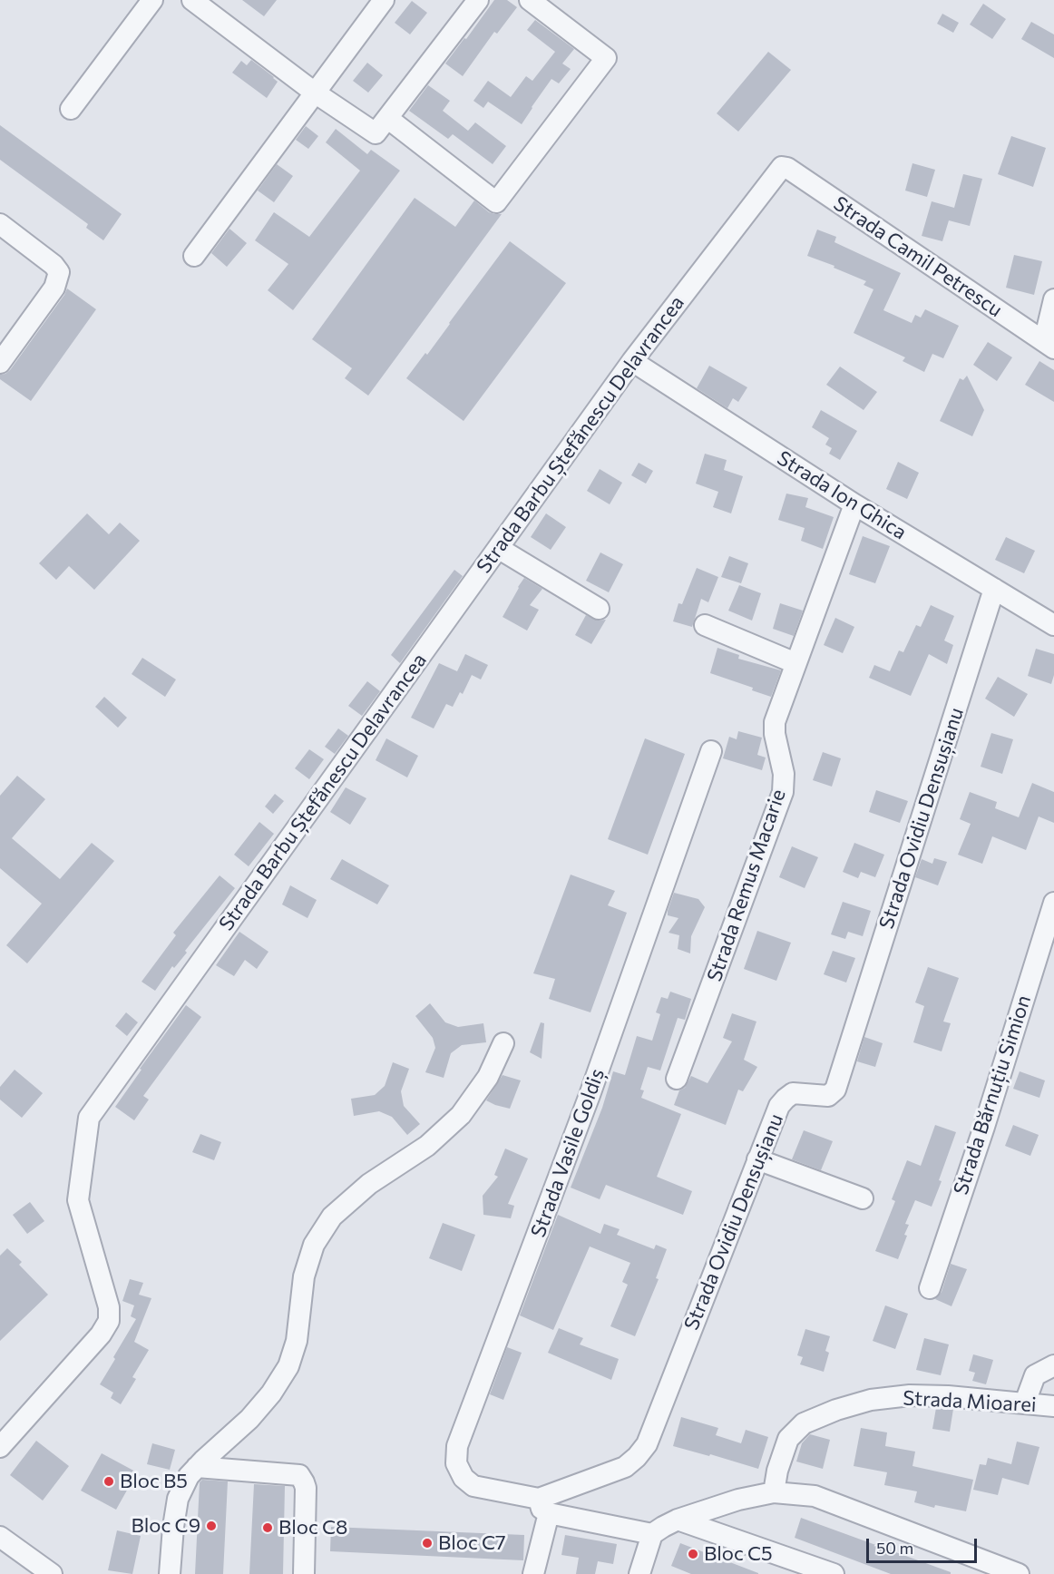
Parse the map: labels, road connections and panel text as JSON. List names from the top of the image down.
{
  "streets": {
    "street": [
      "Strada Camil Petrescu",
      "Strada Barbu Ștefănescu Delavrancea",
      "Strada Ion Ghica",
      "Strada Ovidiu Densușianu",
      "Strada Remus Macarie",
      "Strada Bărnuțiu Simion",
      "Strada Vasile Goldiș",
      "Strada Mioarei"
    ]
  },
  "crossings": [
    ["Strada Camil Petrescu", "Strada Barbu Ștefănescu Delavrancea"],
    ["Strada Barbu Ștefănescu Delavrancea", "Strada Ion Ghica"],
    ["Strada Ion Ghica", "Strada Ovidiu Densușianu"],
    ["Strada Ion Ghica", "Strada Remus Macarie"],
    ["Strada Ovidiu Densușianu", "Strada Vasile Goldiș"]
  ],
  "places": [
    "Bloc B5",
    "Bloc C9",
    "Bloc C8",
    "Bloc C7",
    "Bloc C5"
  ],
  "scale_bar": "50 m"
}
